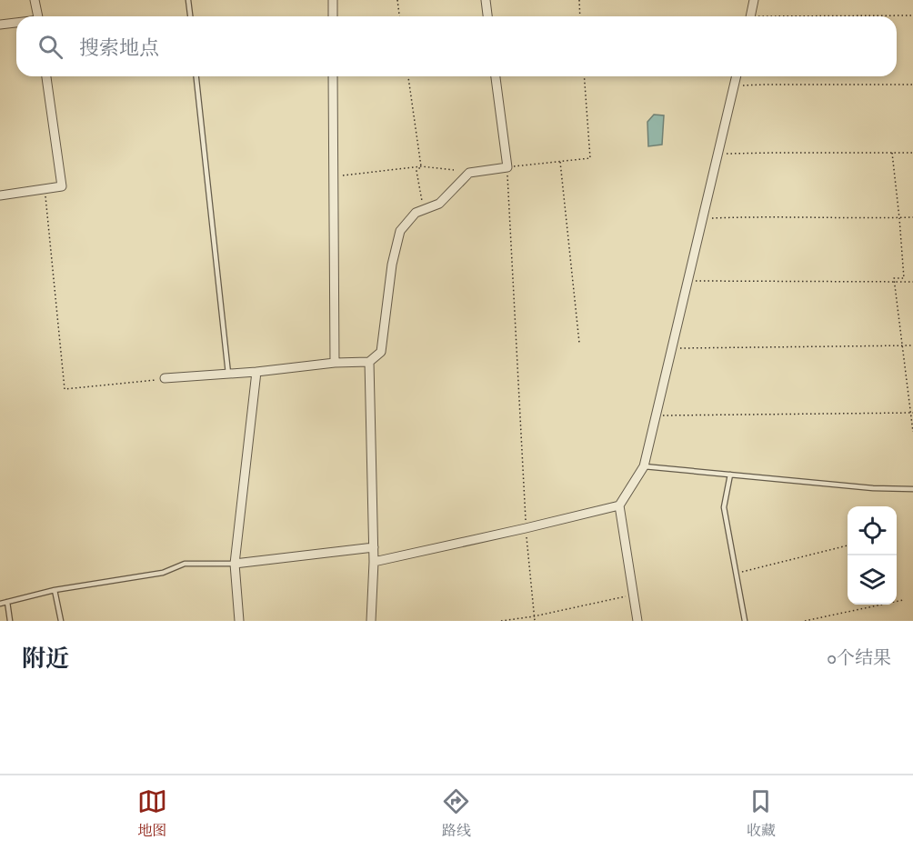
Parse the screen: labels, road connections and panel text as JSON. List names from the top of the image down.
{
  "page": {
    "search": "搜索地点",
    "heading": ["附近", "0个结果"],
    "nav": ["地图", "路线", "收藏"]
  }
}
